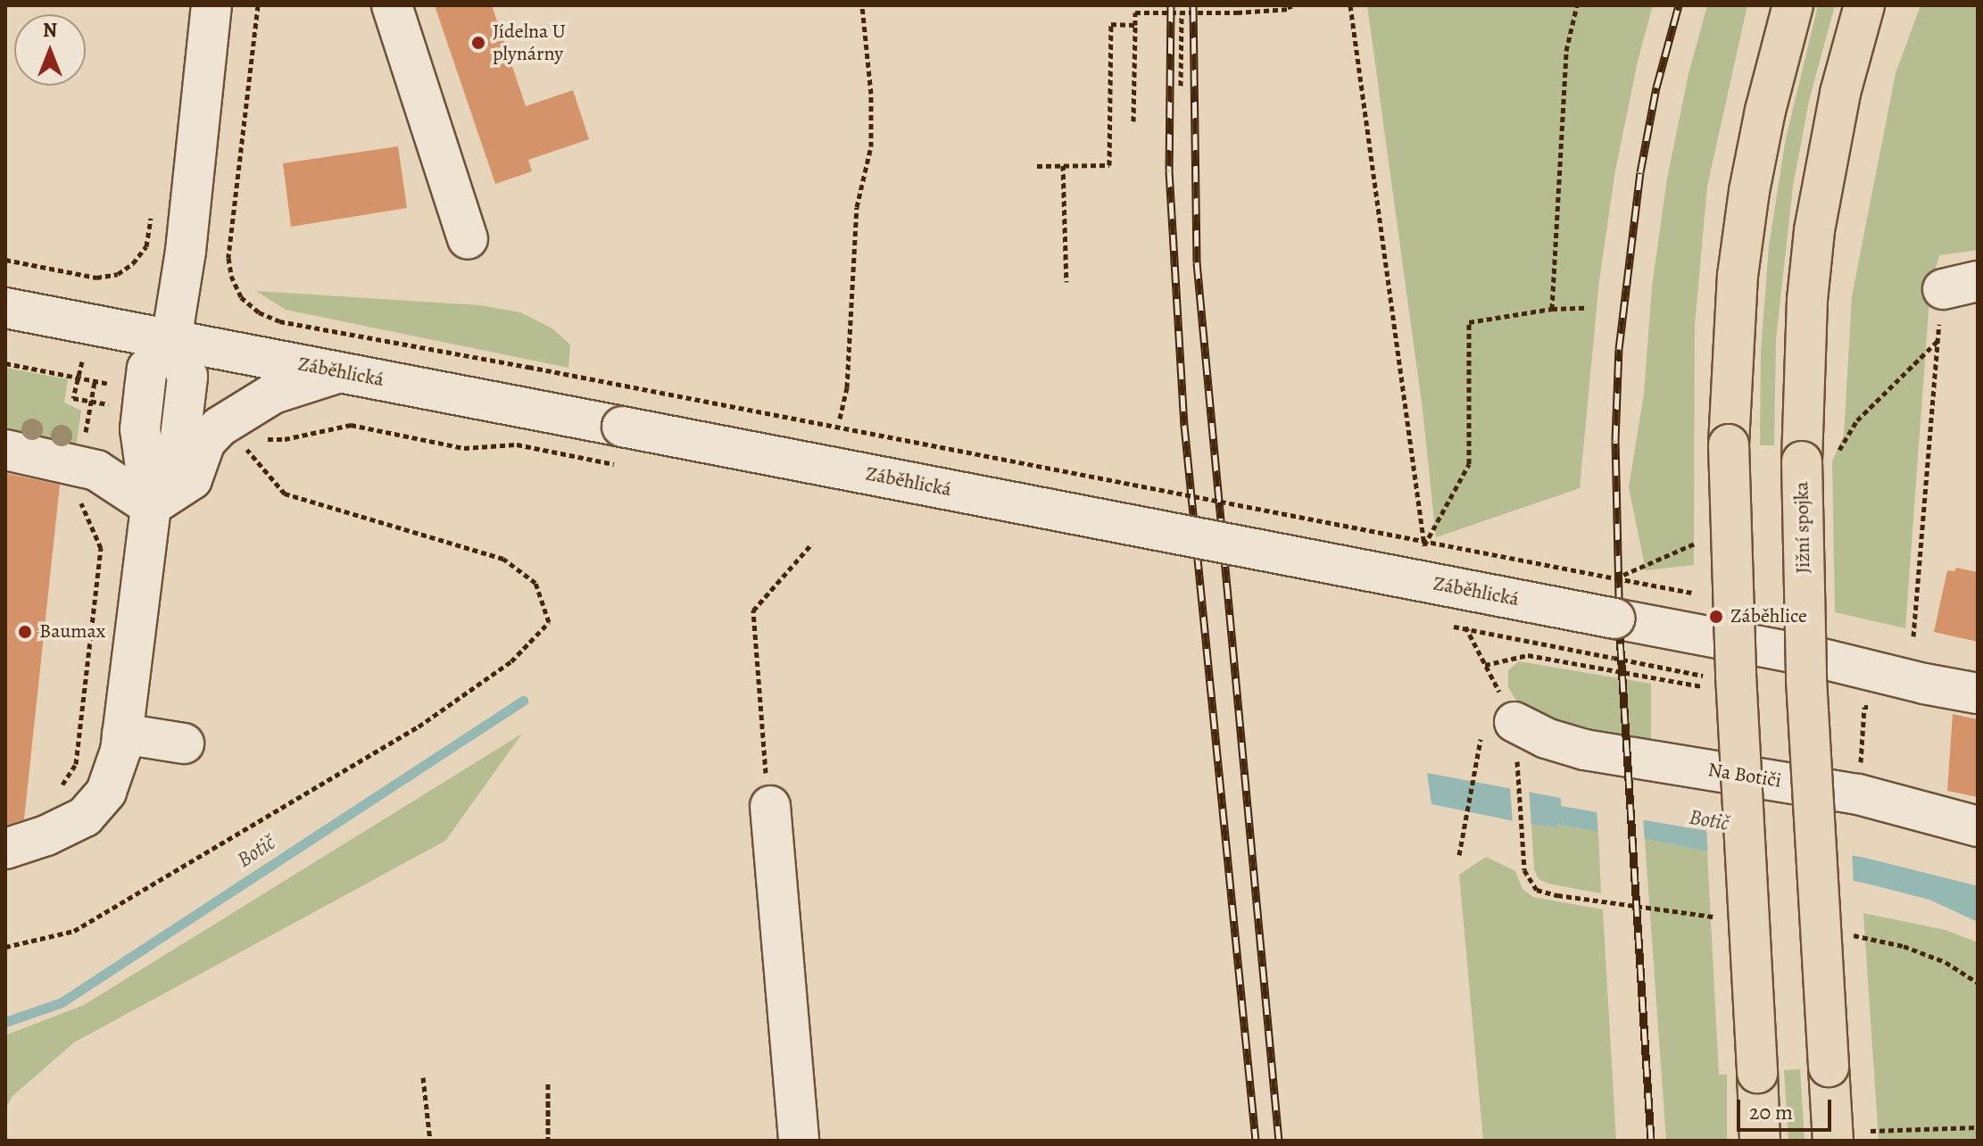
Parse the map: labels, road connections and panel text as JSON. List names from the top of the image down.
{
  "streets": {
    "highway": ["Jižní spojka"],
    "street": ["Záběhlická", "Na Botiči"]
  },
  "water": ["Botič"],
  "places": ["Jídelna U plynárny", "Záběhlice", "Baumax"],
  "scale_bar": "20 m",
  "north": "top"
}
